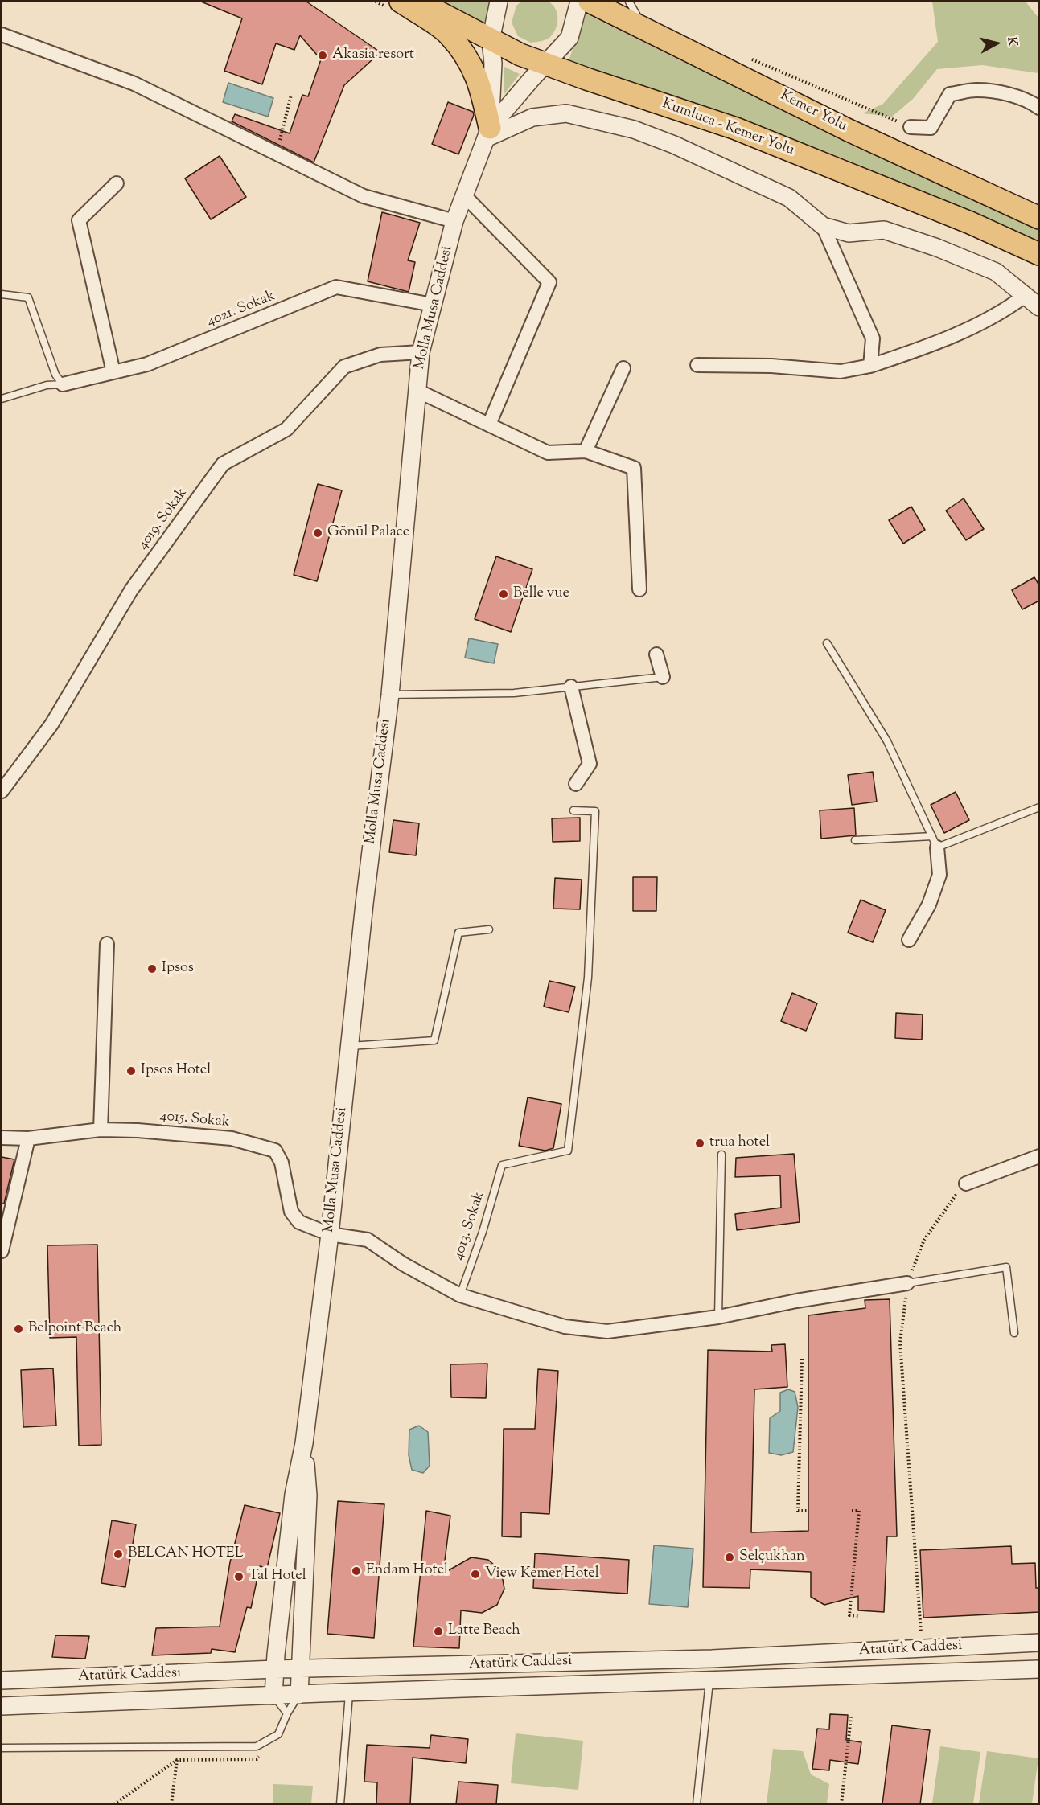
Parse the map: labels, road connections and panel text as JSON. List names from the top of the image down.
{
  "streets": {
    "highway": ["Kemer Yolu", "Kumluca - Kemer Yolu"],
    "street": [
      "Molla Musa Caddesi",
      "4021. Sokak",
      "4019. Sokak",
      "4015. Sokak",
      "Atatürk Caddesi"
    ],
    "lane": ["4013. Sokak"]
  },
  "crossings": [
    ["Molla Musa Caddesi", "4021. Sokak"],
    ["Molla Musa Caddesi", "4019. Sokak"],
    ["Molla Musa Caddesi", "4015. Sokak"]
  ],
  "places": [
    "Akasia resort",
    "Gönül Palace",
    "Belle vue",
    "Ipsos",
    "Ipsos Hotel",
    "trua hotel",
    "Belpoint Beach",
    "BELCAN HOTEL",
    "Selçukhan",
    "Endam Hotel",
    "View Kemer Hotel",
    "Tal Hotel",
    "Latte Beach"
  ],
  "north": "right"
}
